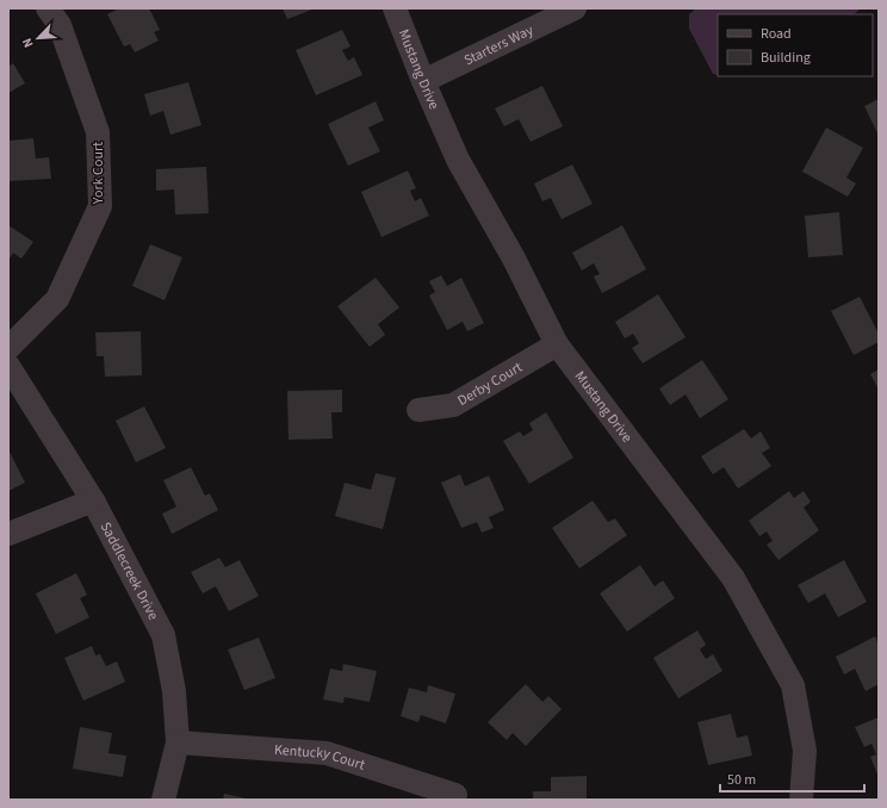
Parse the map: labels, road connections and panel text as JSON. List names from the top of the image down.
{
  "streets": {
    "street": [
      "Starters Way",
      "Mustang Drive",
      "York Court",
      "Derby Court",
      "Saddlecreek Drive",
      "Kentucky Court"
    ]
  },
  "crossings": [
    ["Starters Way", "Mustang Drive"],
    ["Mustang Drive", "Derby Court"],
    ["Saddlecreek Drive", "Kentucky Court"]
  ],
  "legend": ["Road", "Building"],
  "scale_bar": "50 m",
  "north": "bottom left"
}
